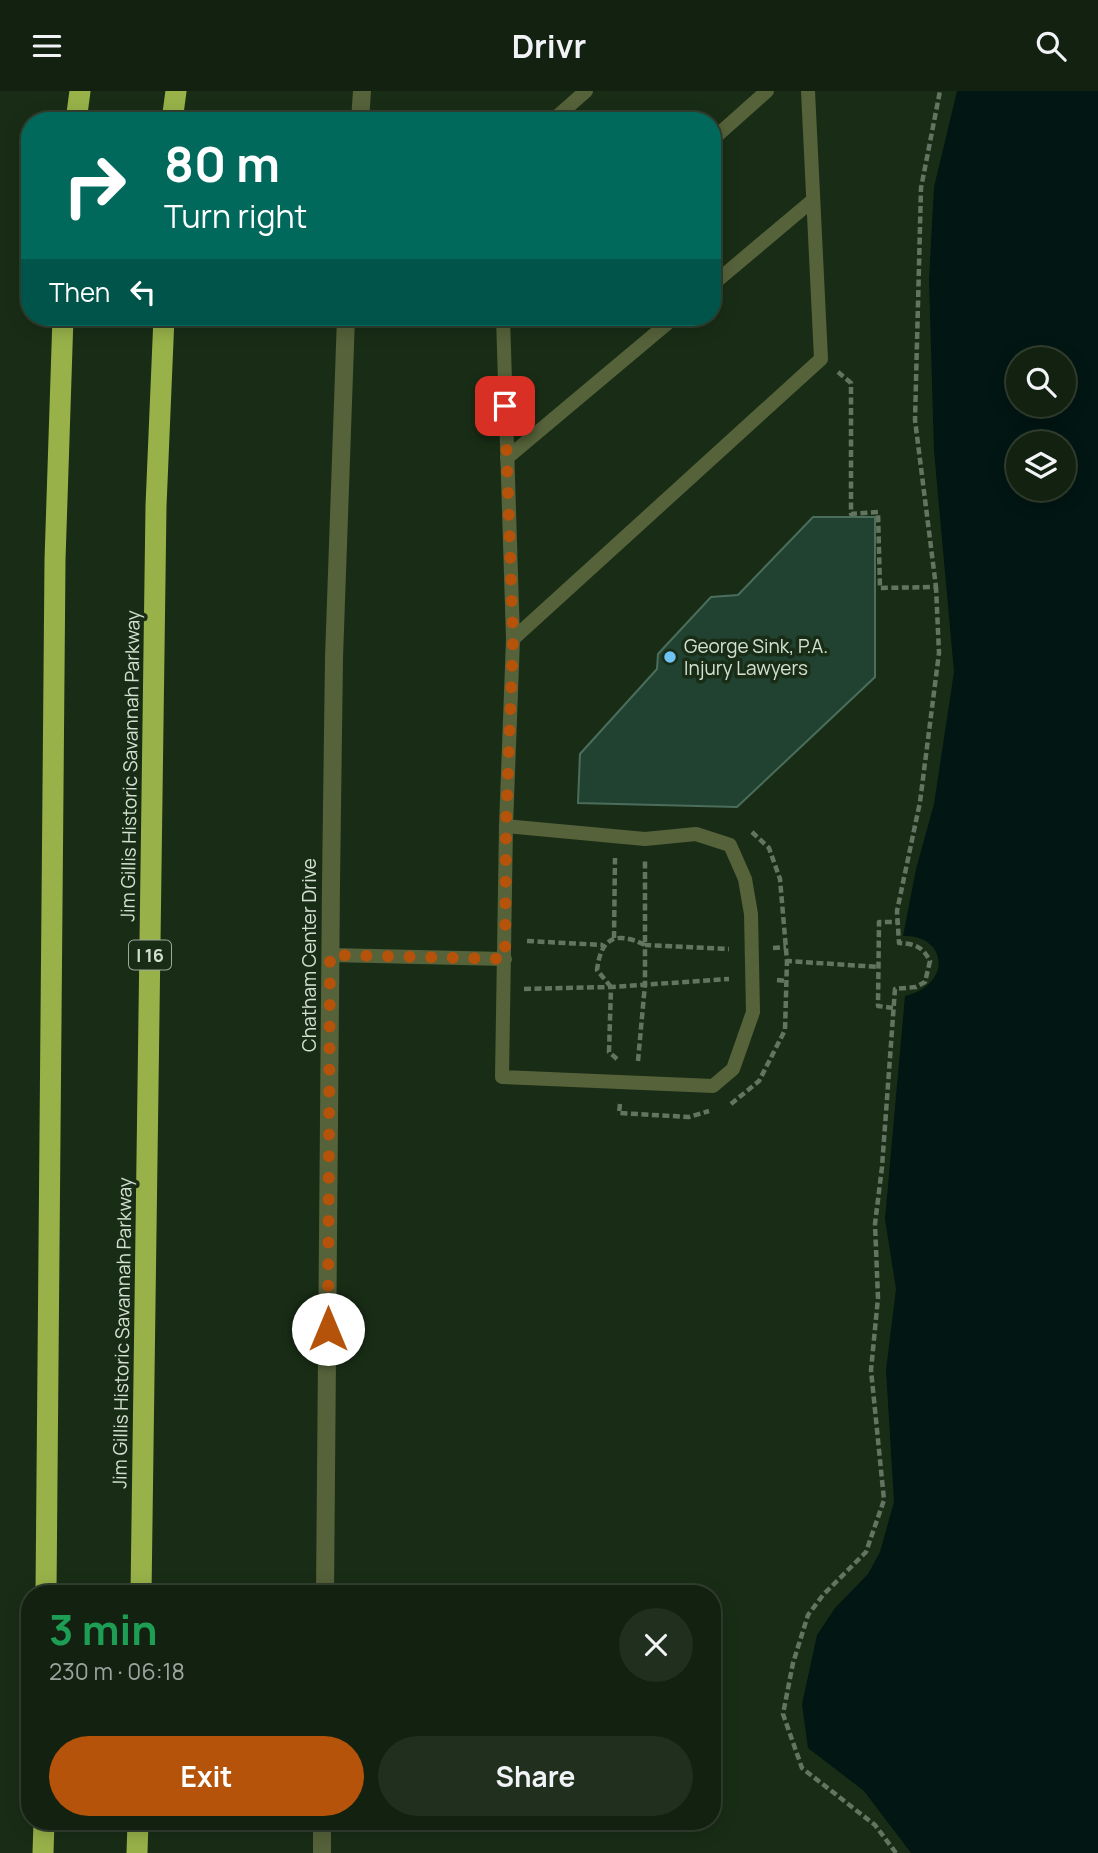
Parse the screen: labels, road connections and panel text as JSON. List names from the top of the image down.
{
  "streets": {
    "highway": ["Jim Gillis Historic Savannah Parkway", "I 16"],
    "street": ["Chatham Center Drive"]
  },
  "places": ["George Sink, P.A. Injury Lawyers"],
  "page": {
    "header": "Drivr",
    "turn": ["80 m", "Turn right"],
    "then": "Then",
    "heading": ["3 min", "230 m · 06:18"],
    "buttons": ["Exit", "Share"]
  }
}
